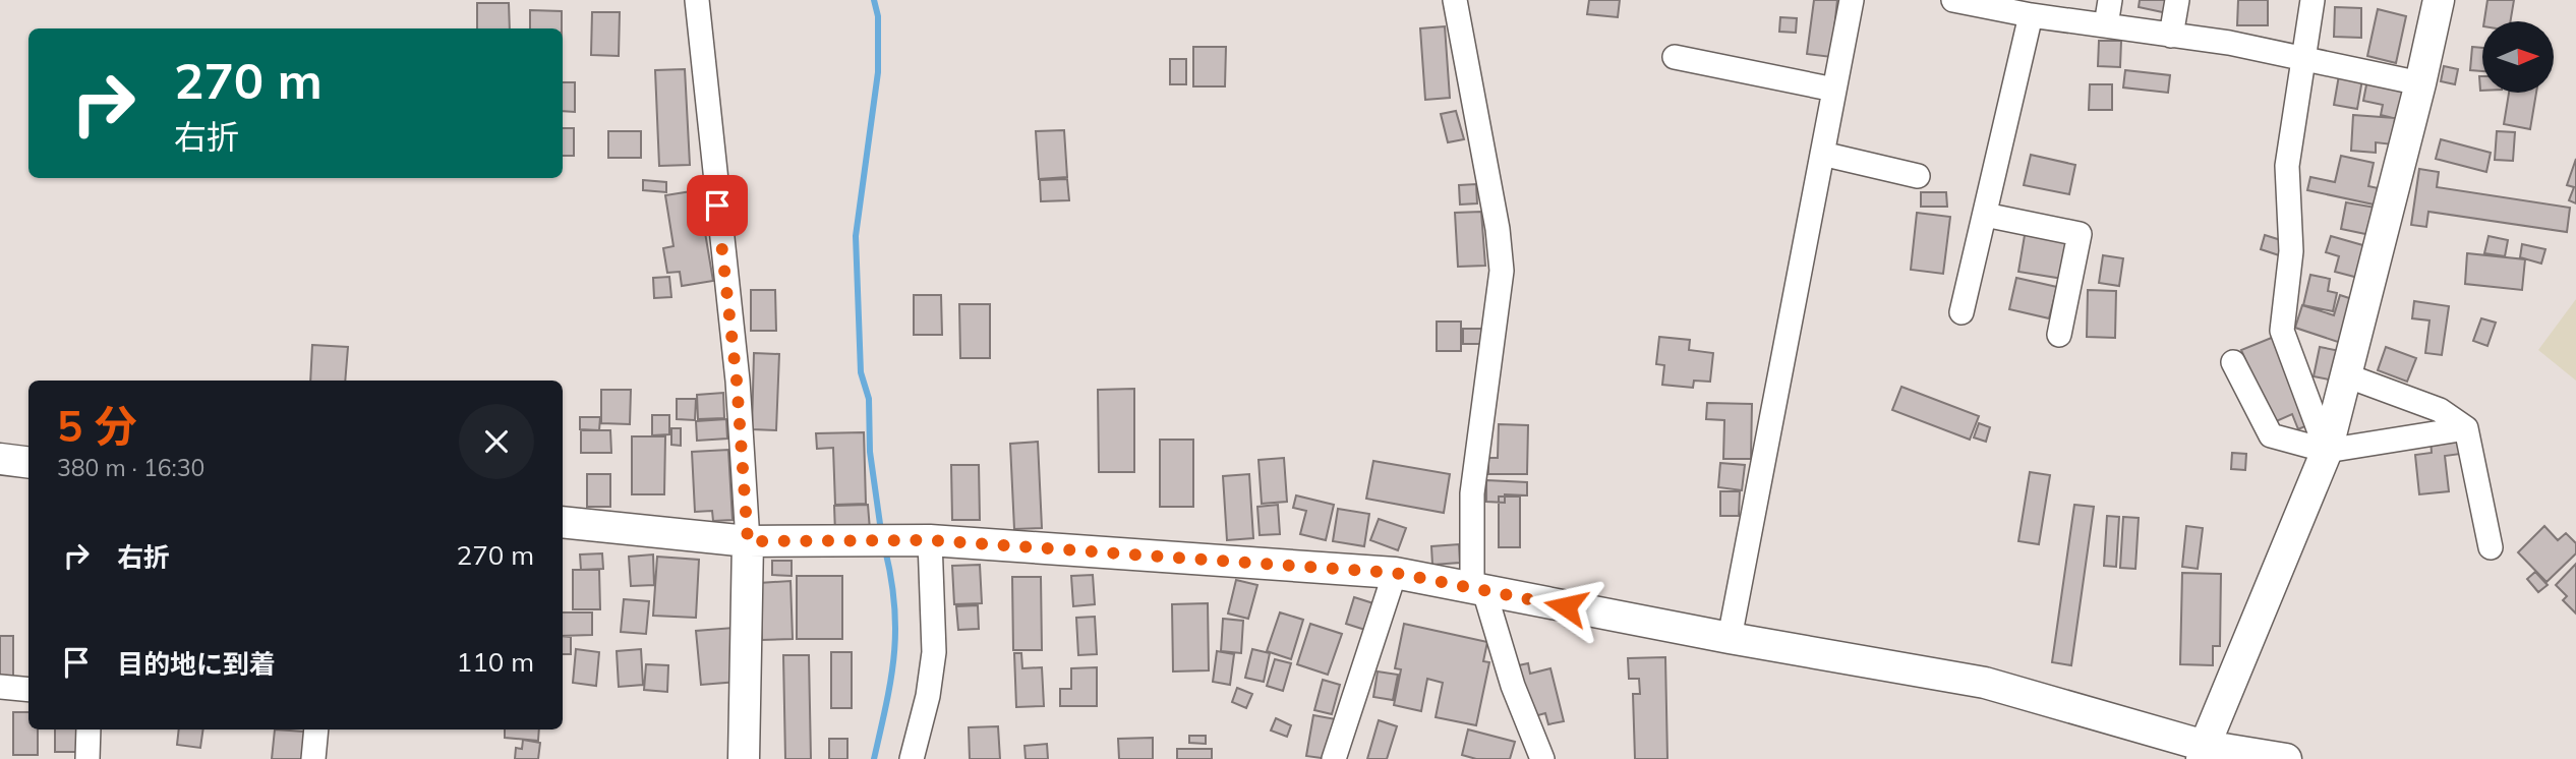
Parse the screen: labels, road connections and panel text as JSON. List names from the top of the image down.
{
  "north": "right",
  "page": {
    "turn": ["270 m", "右折"],
    "heading": ["5 分", "380 m · 16:30"],
    "list": [
      {
        "name": "右折",
        "value": "270 m"
      },
      {
        "name": "目的地に到着",
        "value": "110 m"
      }
    ]
  }
}
